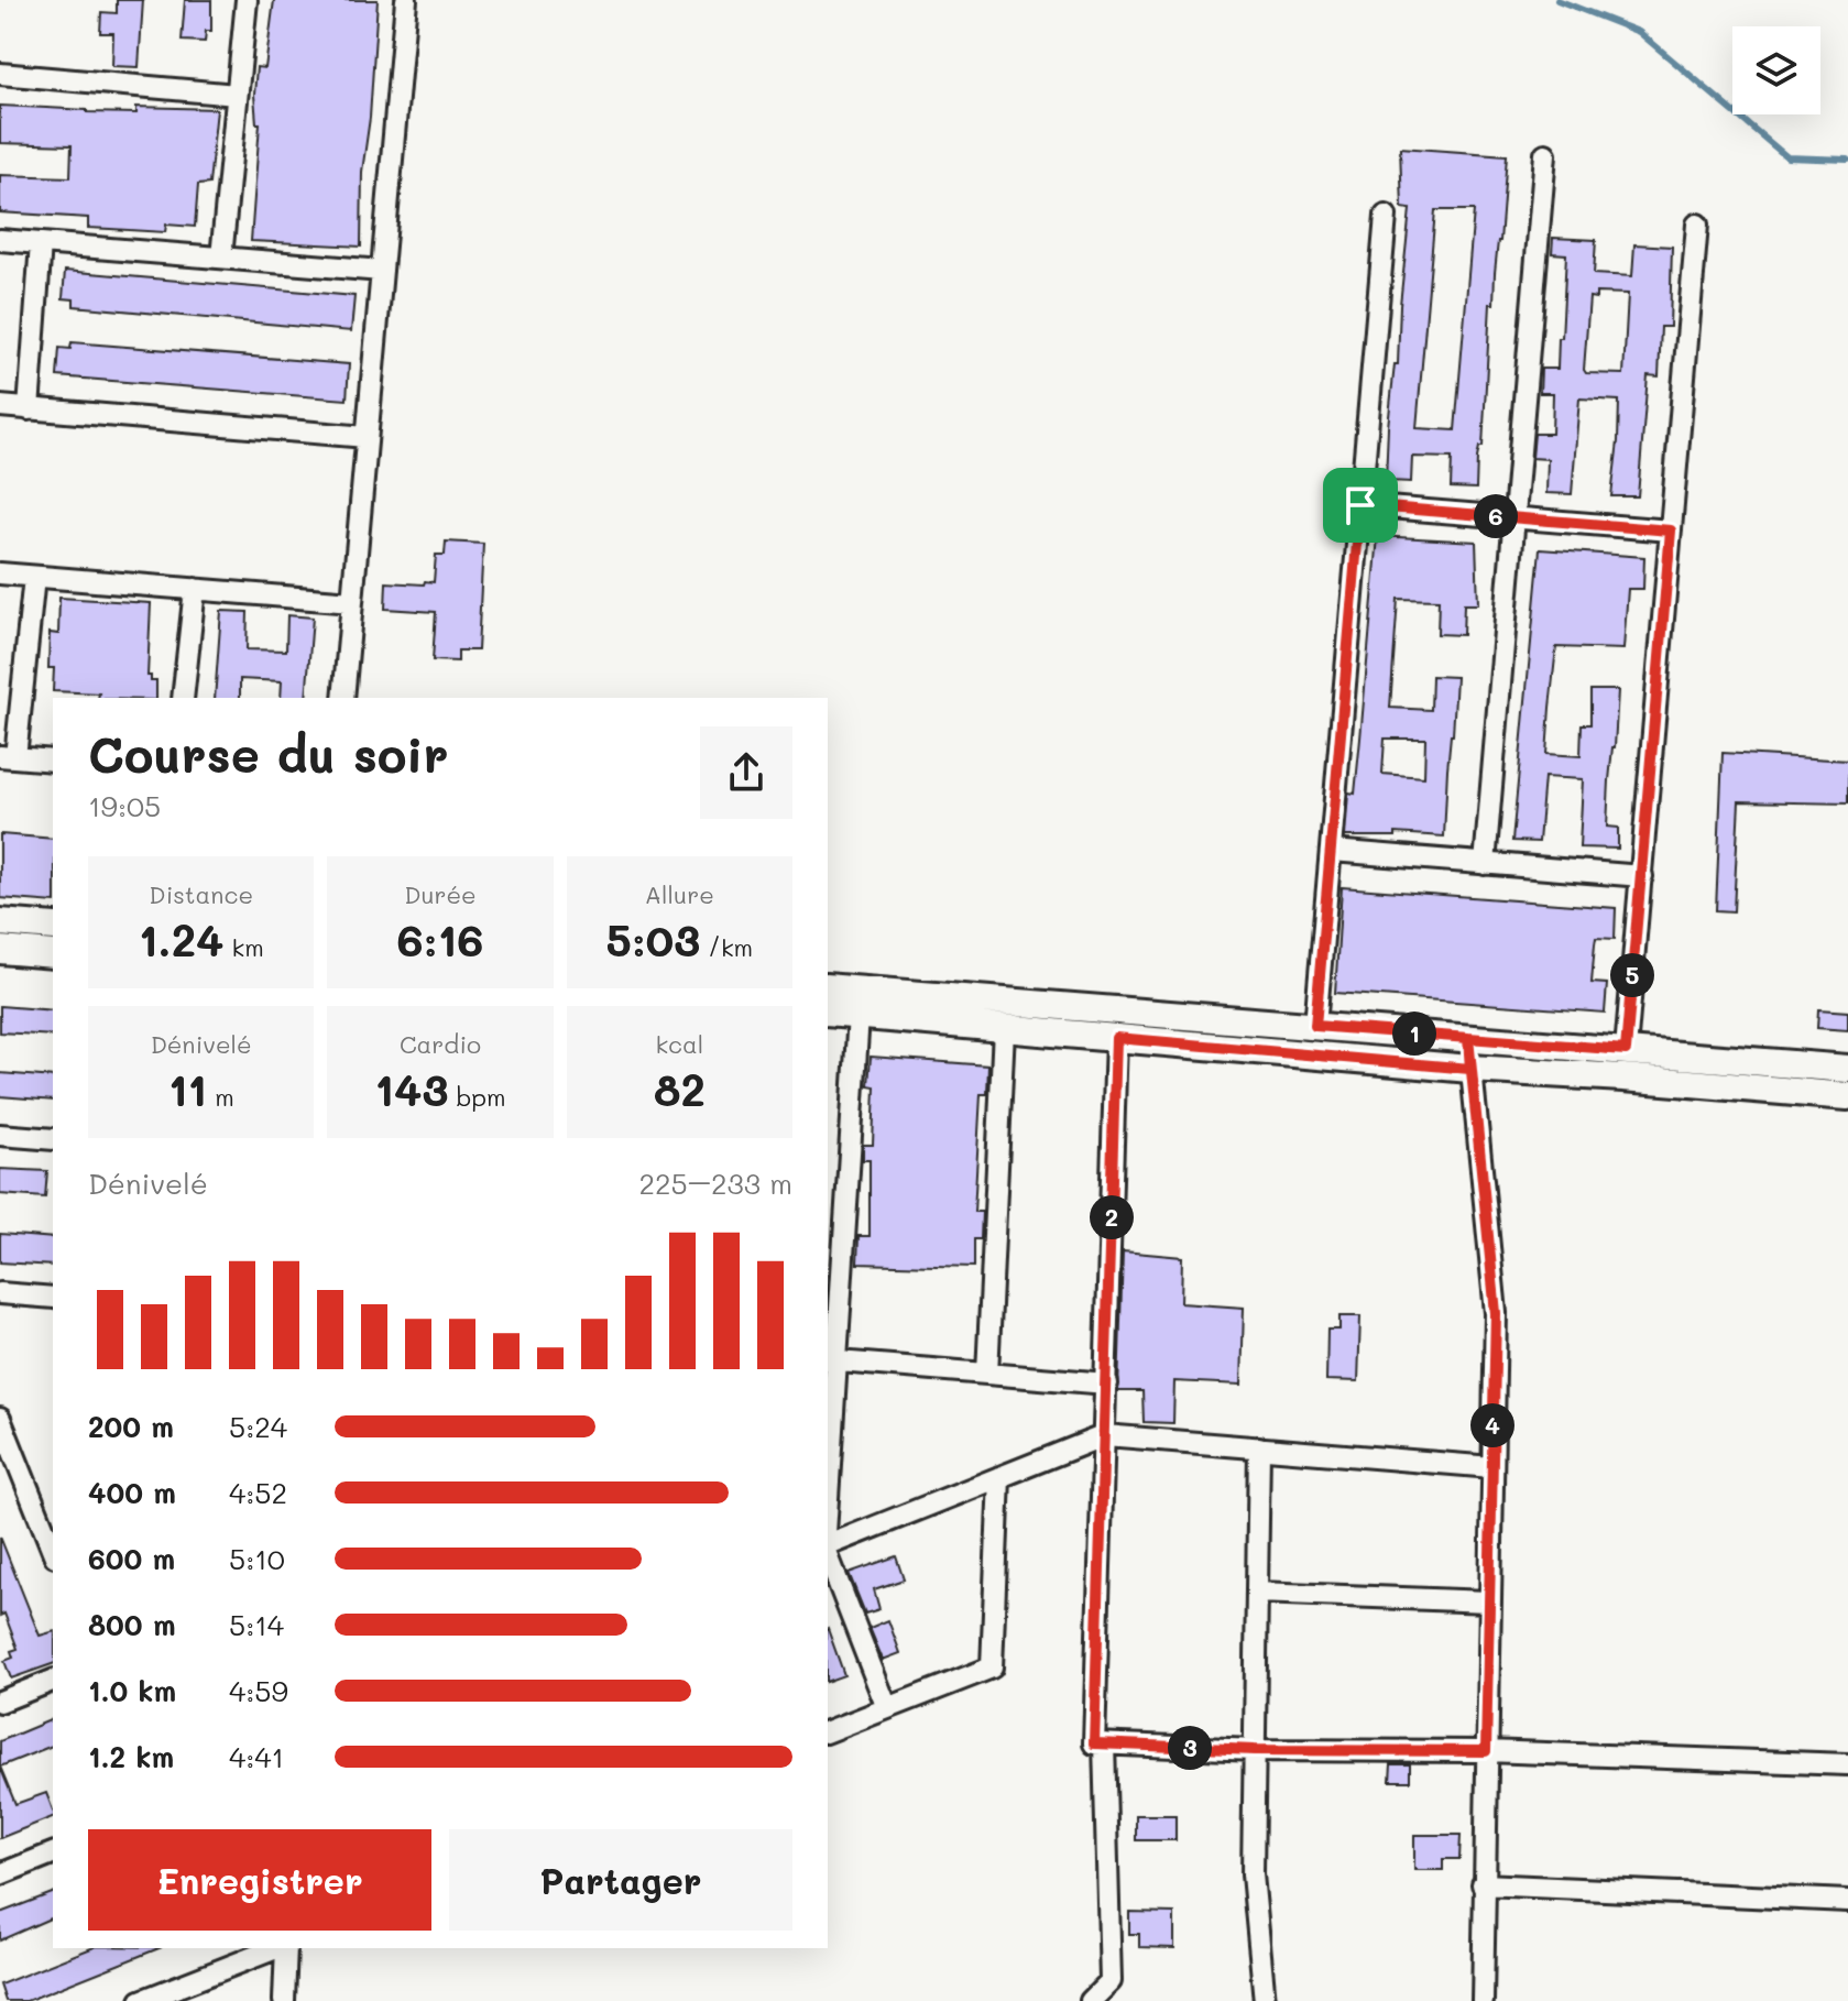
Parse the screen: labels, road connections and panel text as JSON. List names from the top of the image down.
{
  "page": {
    "pins": [
      "6",
      "5",
      "1",
      "2",
      "4",
      "3"
    ],
    "heading": ["Course du soir", "19:05"],
    "stats": [
      ["Distance", "1.24 km"],
      ["Durée", "6:16"],
      ["Allure", "5:03 /km"],
      ["Dénivelé", "11 m"],
      ["Cardio", "143 bpm"],
      ["kcal", "82"]
    ],
    "chart": ["Dénivelé", "225–233 m"],
    "list": [
      {
        "name": "200 m",
        "note": "5:24"
      },
      {
        "name": "400 m",
        "note": "4:52"
      },
      {
        "name": "600 m",
        "note": "5:10"
      },
      {
        "name": "800 m",
        "note": "5:14"
      },
      {
        "name": "1.0 km",
        "note": "4:59"
      },
      {
        "name": "1.2 km",
        "note": "4:41"
      }
    ],
    "buttons": ["Enregistrer", "Partager"]
  }
}
